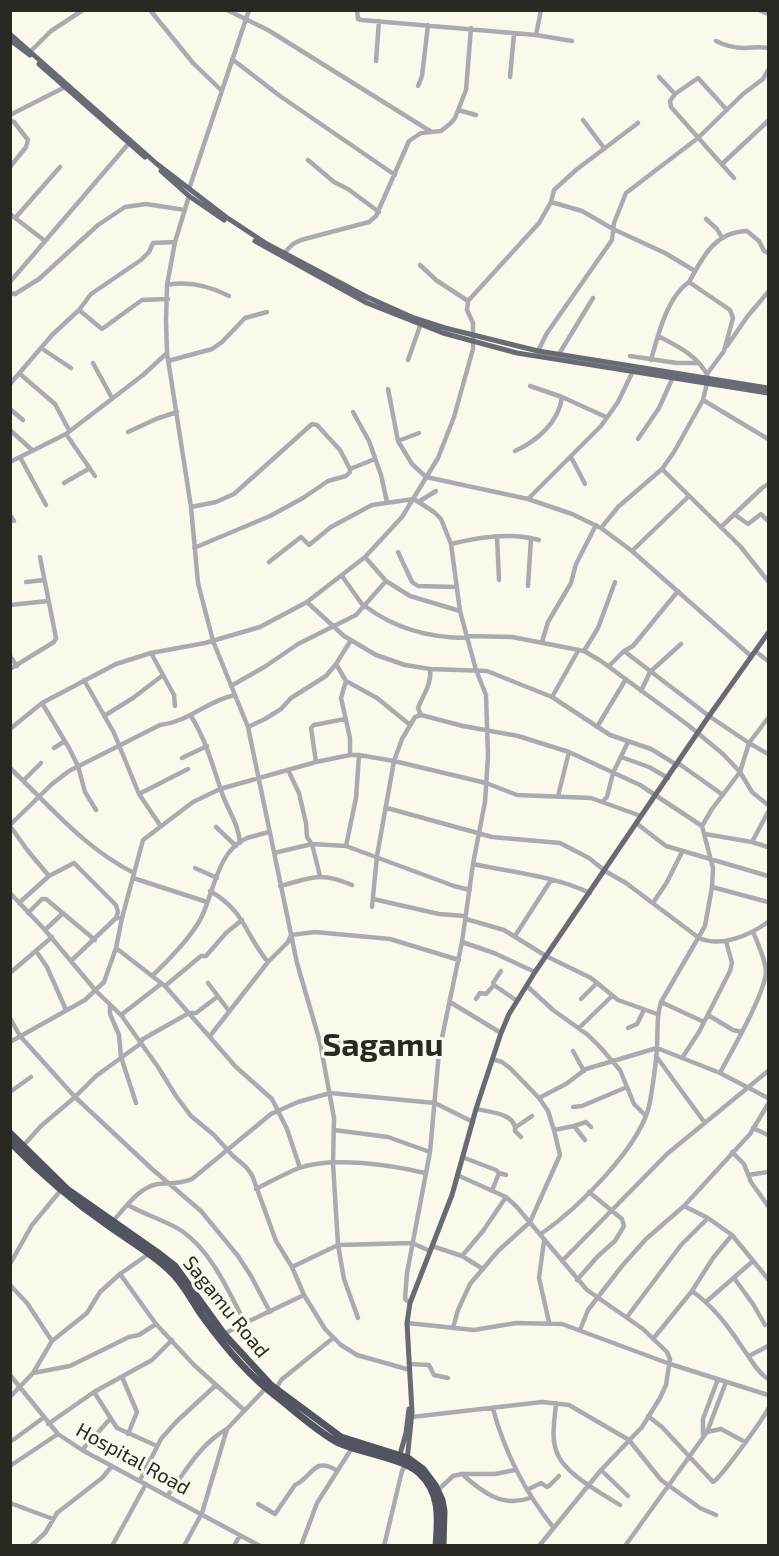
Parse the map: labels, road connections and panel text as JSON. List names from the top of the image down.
{
  "streets": {
    "highway": ["Sagamu Road"],
    "street": ["Hospital Road"]
  },
  "districts": ["Sagamu"]
}
